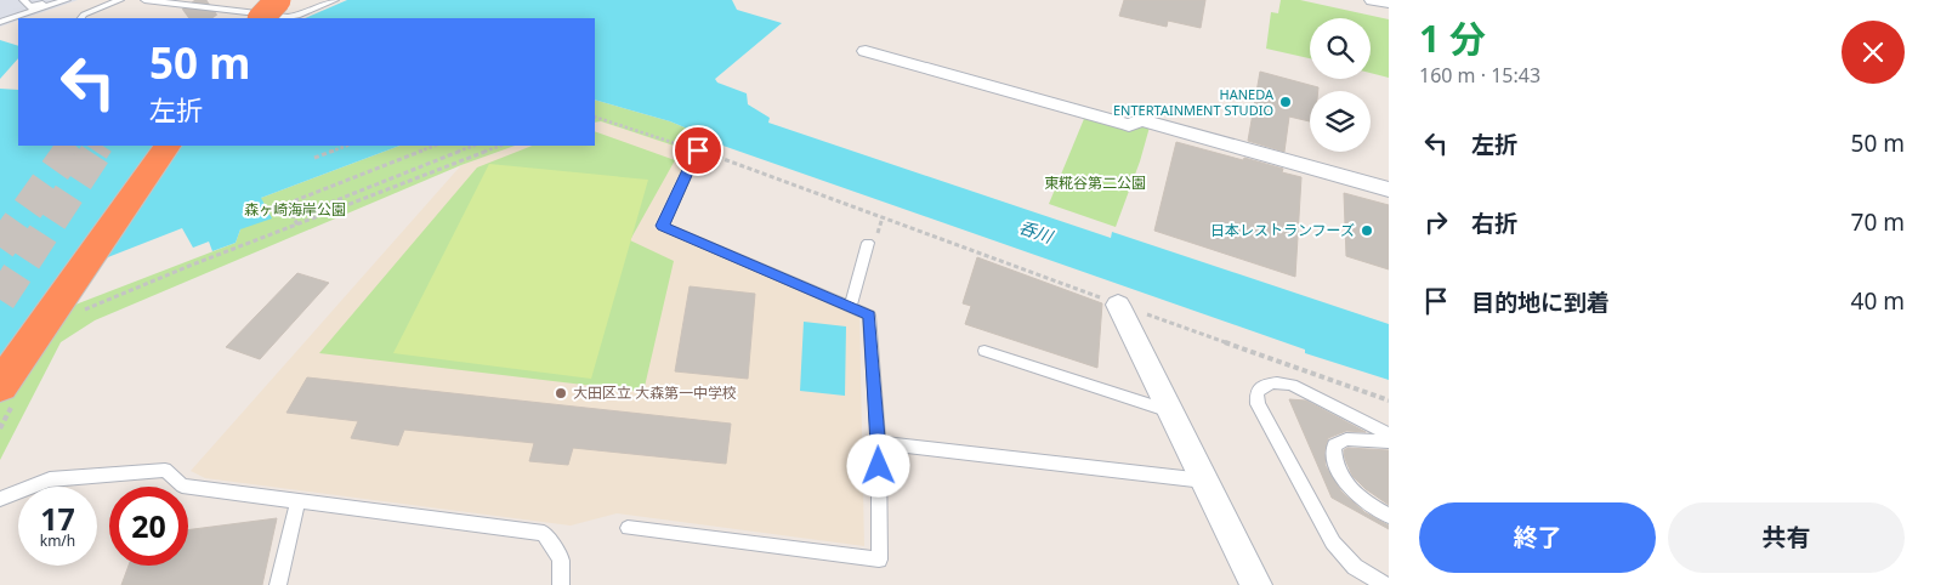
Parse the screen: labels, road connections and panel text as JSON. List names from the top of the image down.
{
  "water": ["呑川"],
  "parks": ["東糀谷第二公園", "森ヶ崎海岸公園"],
  "places": ["HANEDA ENTERTAINMENT STUDIO", "日本レストランフーズ", "大田区立 大森第一中学校"],
  "page": {
    "heading": ["1 分", "160 m · 15:43"],
    "turn": ["50 m", "左折"],
    "list": [
      {
        "name": "左折",
        "value": "50 m"
      },
      {
        "name": "右折",
        "value": "70 m"
      },
      {
        "name": "目的地に到着",
        "value": "40 m"
      }
    ],
    "speed": "17 km/h",
    "limit": "20",
    "buttons": ["終了", "共有"]
  }
}
